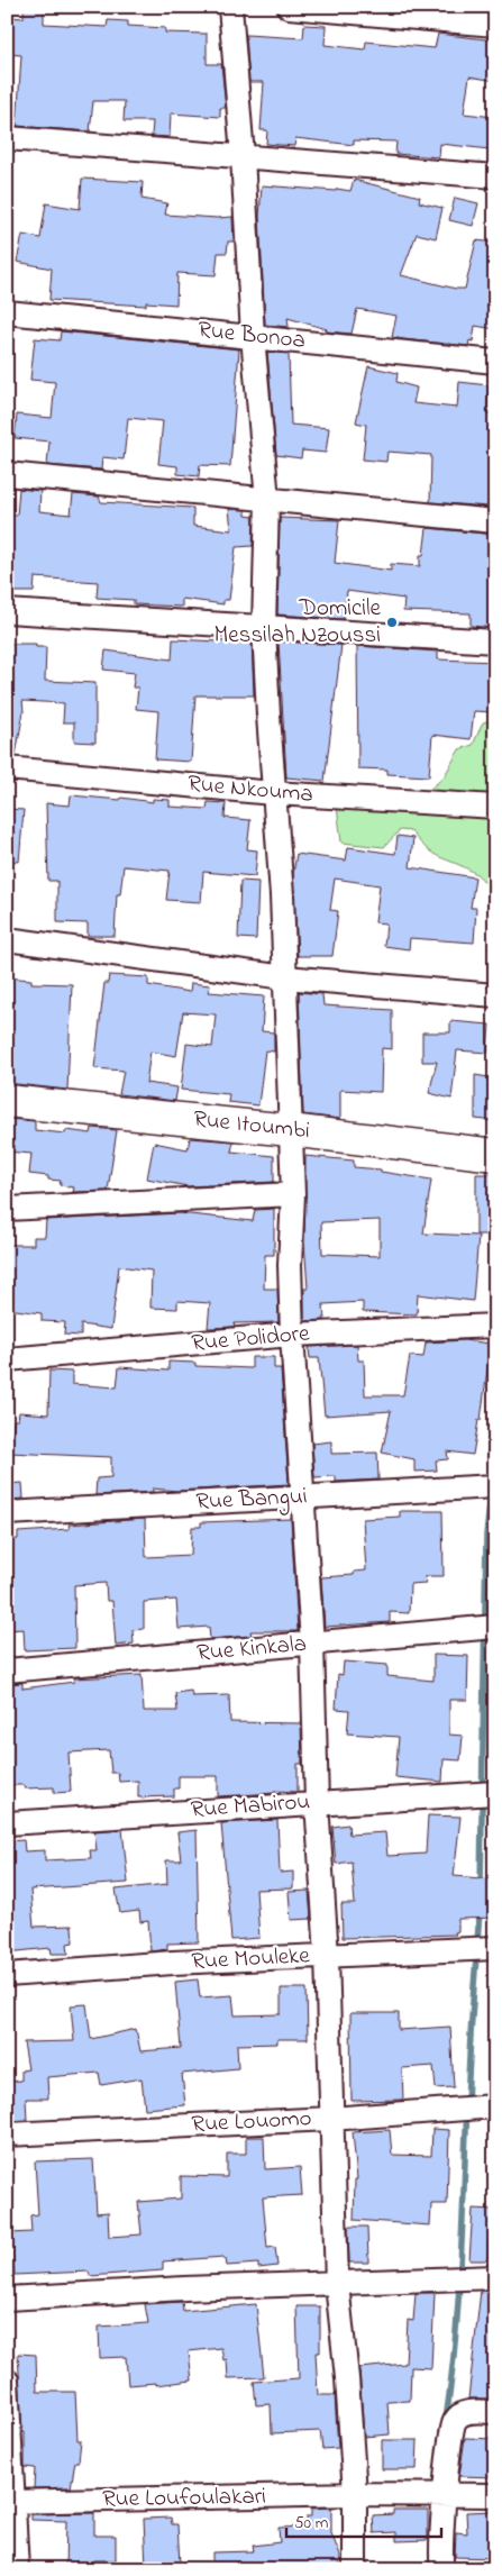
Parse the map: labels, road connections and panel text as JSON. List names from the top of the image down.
{
  "streets": {
    "street": [
      "Rue Bonoa",
      "Rue Nkouma",
      "Rue Itoumbi",
      "Rue Polidore",
      "Rue Bangui",
      "Rue Kinkala",
      "Rue Mabirou",
      "Rue Mouleke",
      "Rue Louomo",
      "Rue Loufoulakari"
    ]
  },
  "places": ["Domicile Messilah Nzoussi"],
  "scale_bar": "50 m"
}
